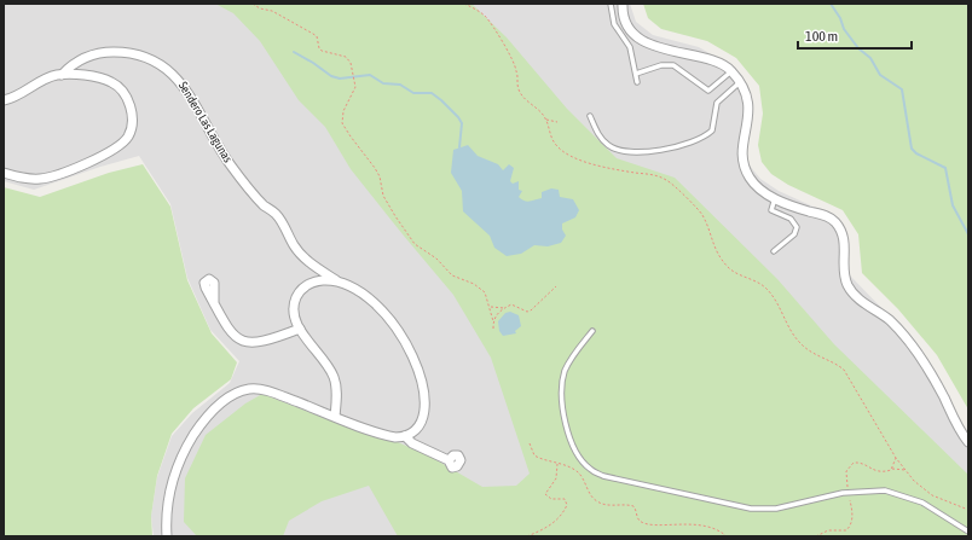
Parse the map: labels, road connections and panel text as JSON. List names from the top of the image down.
{
  "streets": {
    "street": ["Sendero Las Lagunas"]
  },
  "scale_bar": "100 m"
}
